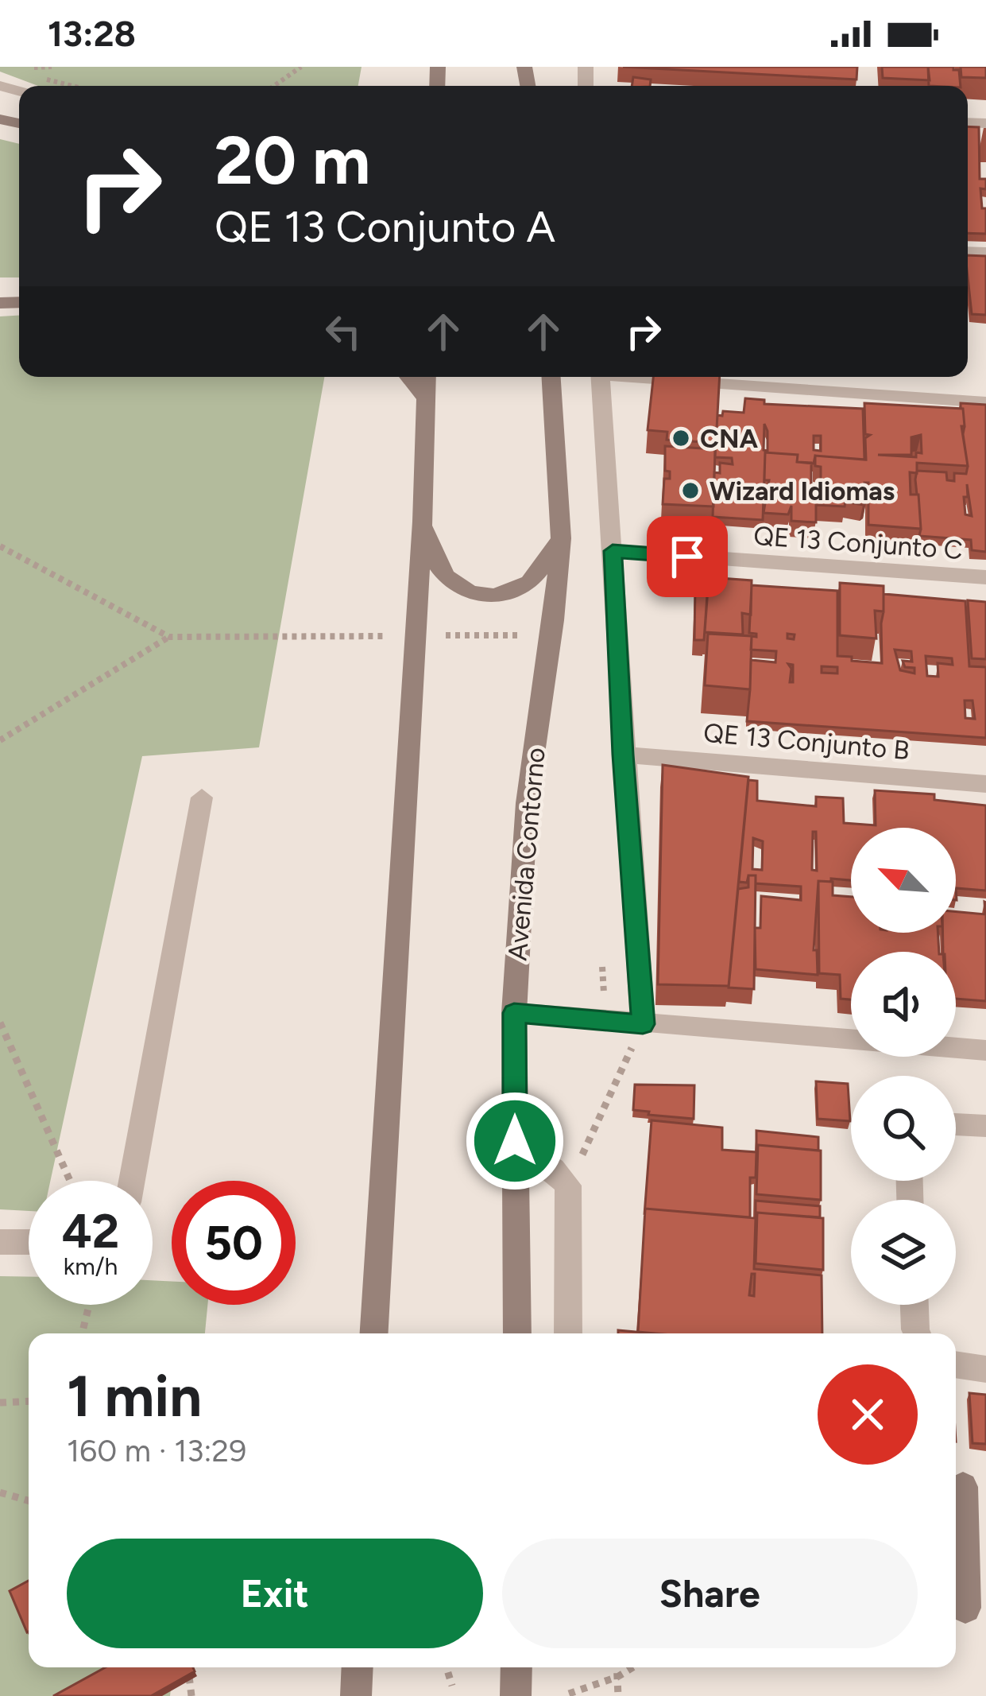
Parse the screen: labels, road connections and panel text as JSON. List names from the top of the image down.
{
  "streets": {
    "main road": ["Avenida Contorno"],
    "street": ["QE 13 Conjunto C", "QE 13 Conjunto B"]
  },
  "places": ["CNA", "Wizard Idiomas"],
  "north": "top left",
  "page": {
    "status": "13:28",
    "turn": ["20 m", "QE 13 Conjunto A"],
    "speed": "42 km/h",
    "limit": "50",
    "heading": ["1 min", "160 m · 13:29"],
    "buttons": ["Exit", "Share"]
  }
}
